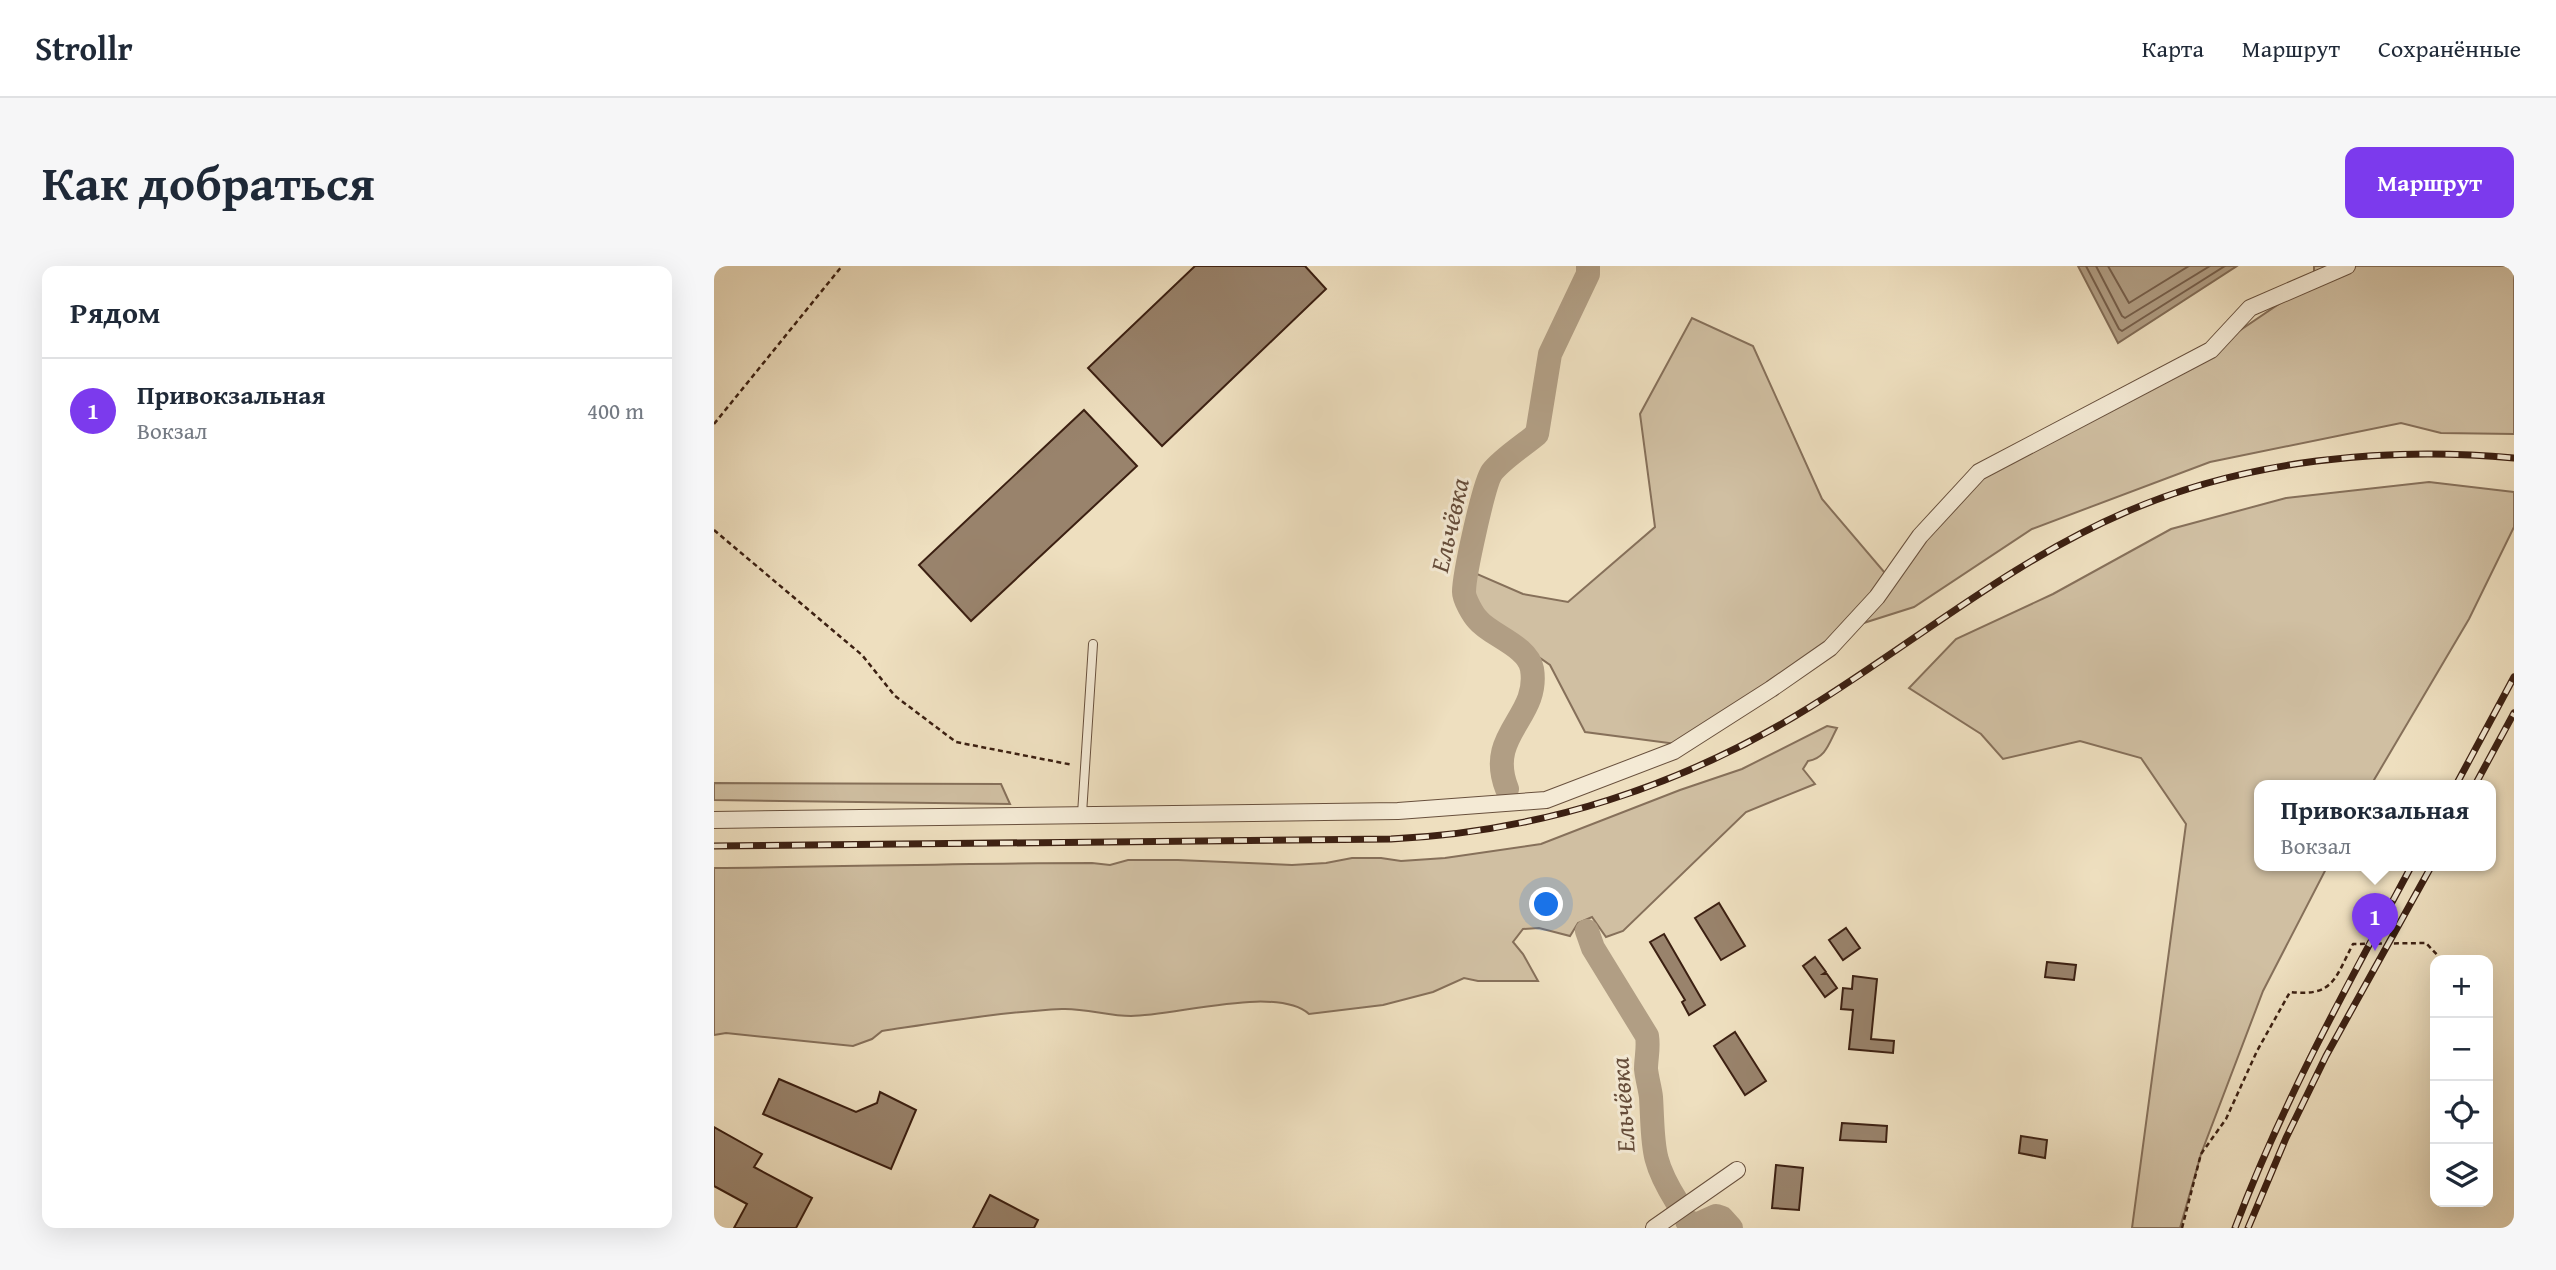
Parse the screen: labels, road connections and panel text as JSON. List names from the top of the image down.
{
  "water": ["Ельчёвка"],
  "page": {
    "header": "Strollr",
    "nav": ["Карта", "Маршрут", "Сохранённые"],
    "title": "Как добраться",
    "buttons": "Маршрут",
    "heading": "Рядом",
    "list": [
      {
        "mark": "1",
        "name": "Привокзальная",
        "note": "Вокзал",
        "value": "400 m"
      }
    ],
    "popup": ["Привокзальная", "Вокзал"],
    "pins": "1",
    "map_buttons": ["+", "−"]
  }
}
